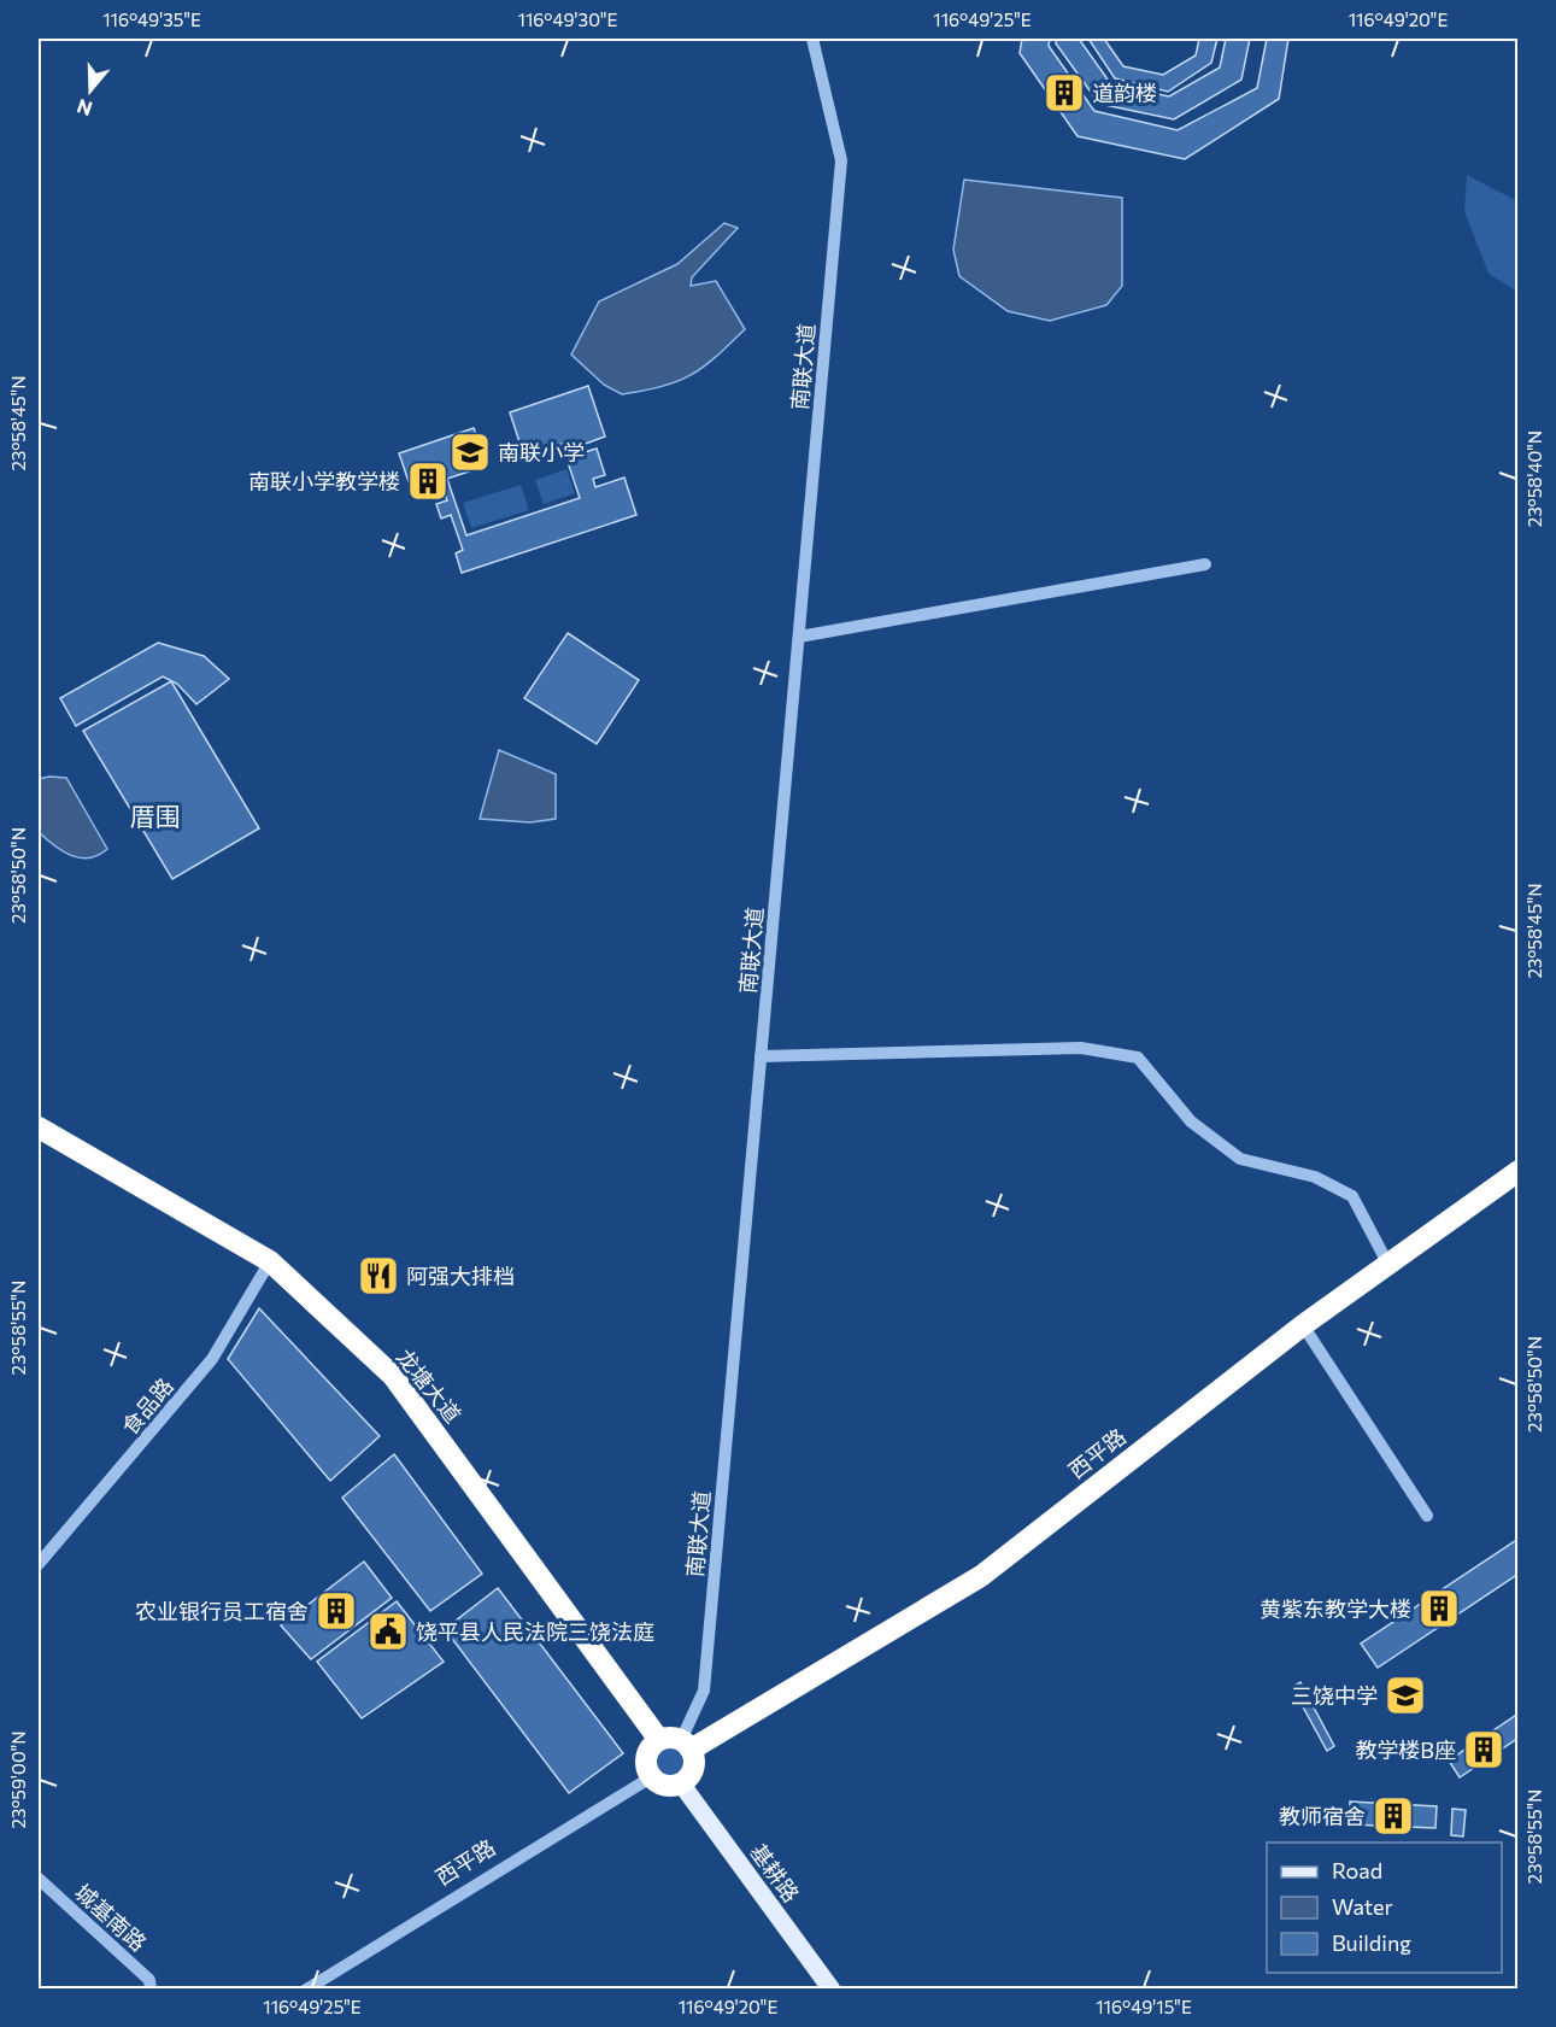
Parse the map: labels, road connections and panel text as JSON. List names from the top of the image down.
{
  "streets": {
    "highway": ["龙塘大道", "西平路"],
    "main road": ["基耕路"],
    "street": ["南联大道", "食品路", "城基南路"]
  },
  "crossings": [
    ["南联大道", "龙塘大道"],
    ["南联大道", "西平路"],
    ["南联大道", "基耕路"],
    ["龙塘大道", "食品路"],
    ["龙塘大道", "西平路"],
    ["龙塘大道", "基耕路"],
    ["西平路", "基耕路"]
  ],
  "districts": ["厝围"],
  "places": {
    "building": [
      "道韵楼",
      "南联小学教学楼",
      "黄紫东教学大楼",
      "农业银行员工宿舍",
      "教学楼B座",
      "教师宿舍"
    ],
    "school or university": ["南联小学", "三饶中学"],
    "restaurant": ["阿强大排档"],
    "public building": ["饶平县人民法院三饶法庭"]
  },
  "legend": ["Road", "Water", "Building"],
  "north": "bottom",
  "coordinates": [
    "116°49'35\"E",
    "116°49'30\"E",
    "116°49'25\"E",
    "116°49'20\"E",
    "23°58'45\"N",
    "23°58'40\"N",
    "23°58'50\"N",
    "23°58'55\"N",
    "23°59'00\"N",
    "116°49'15\"E"
  ]
}
